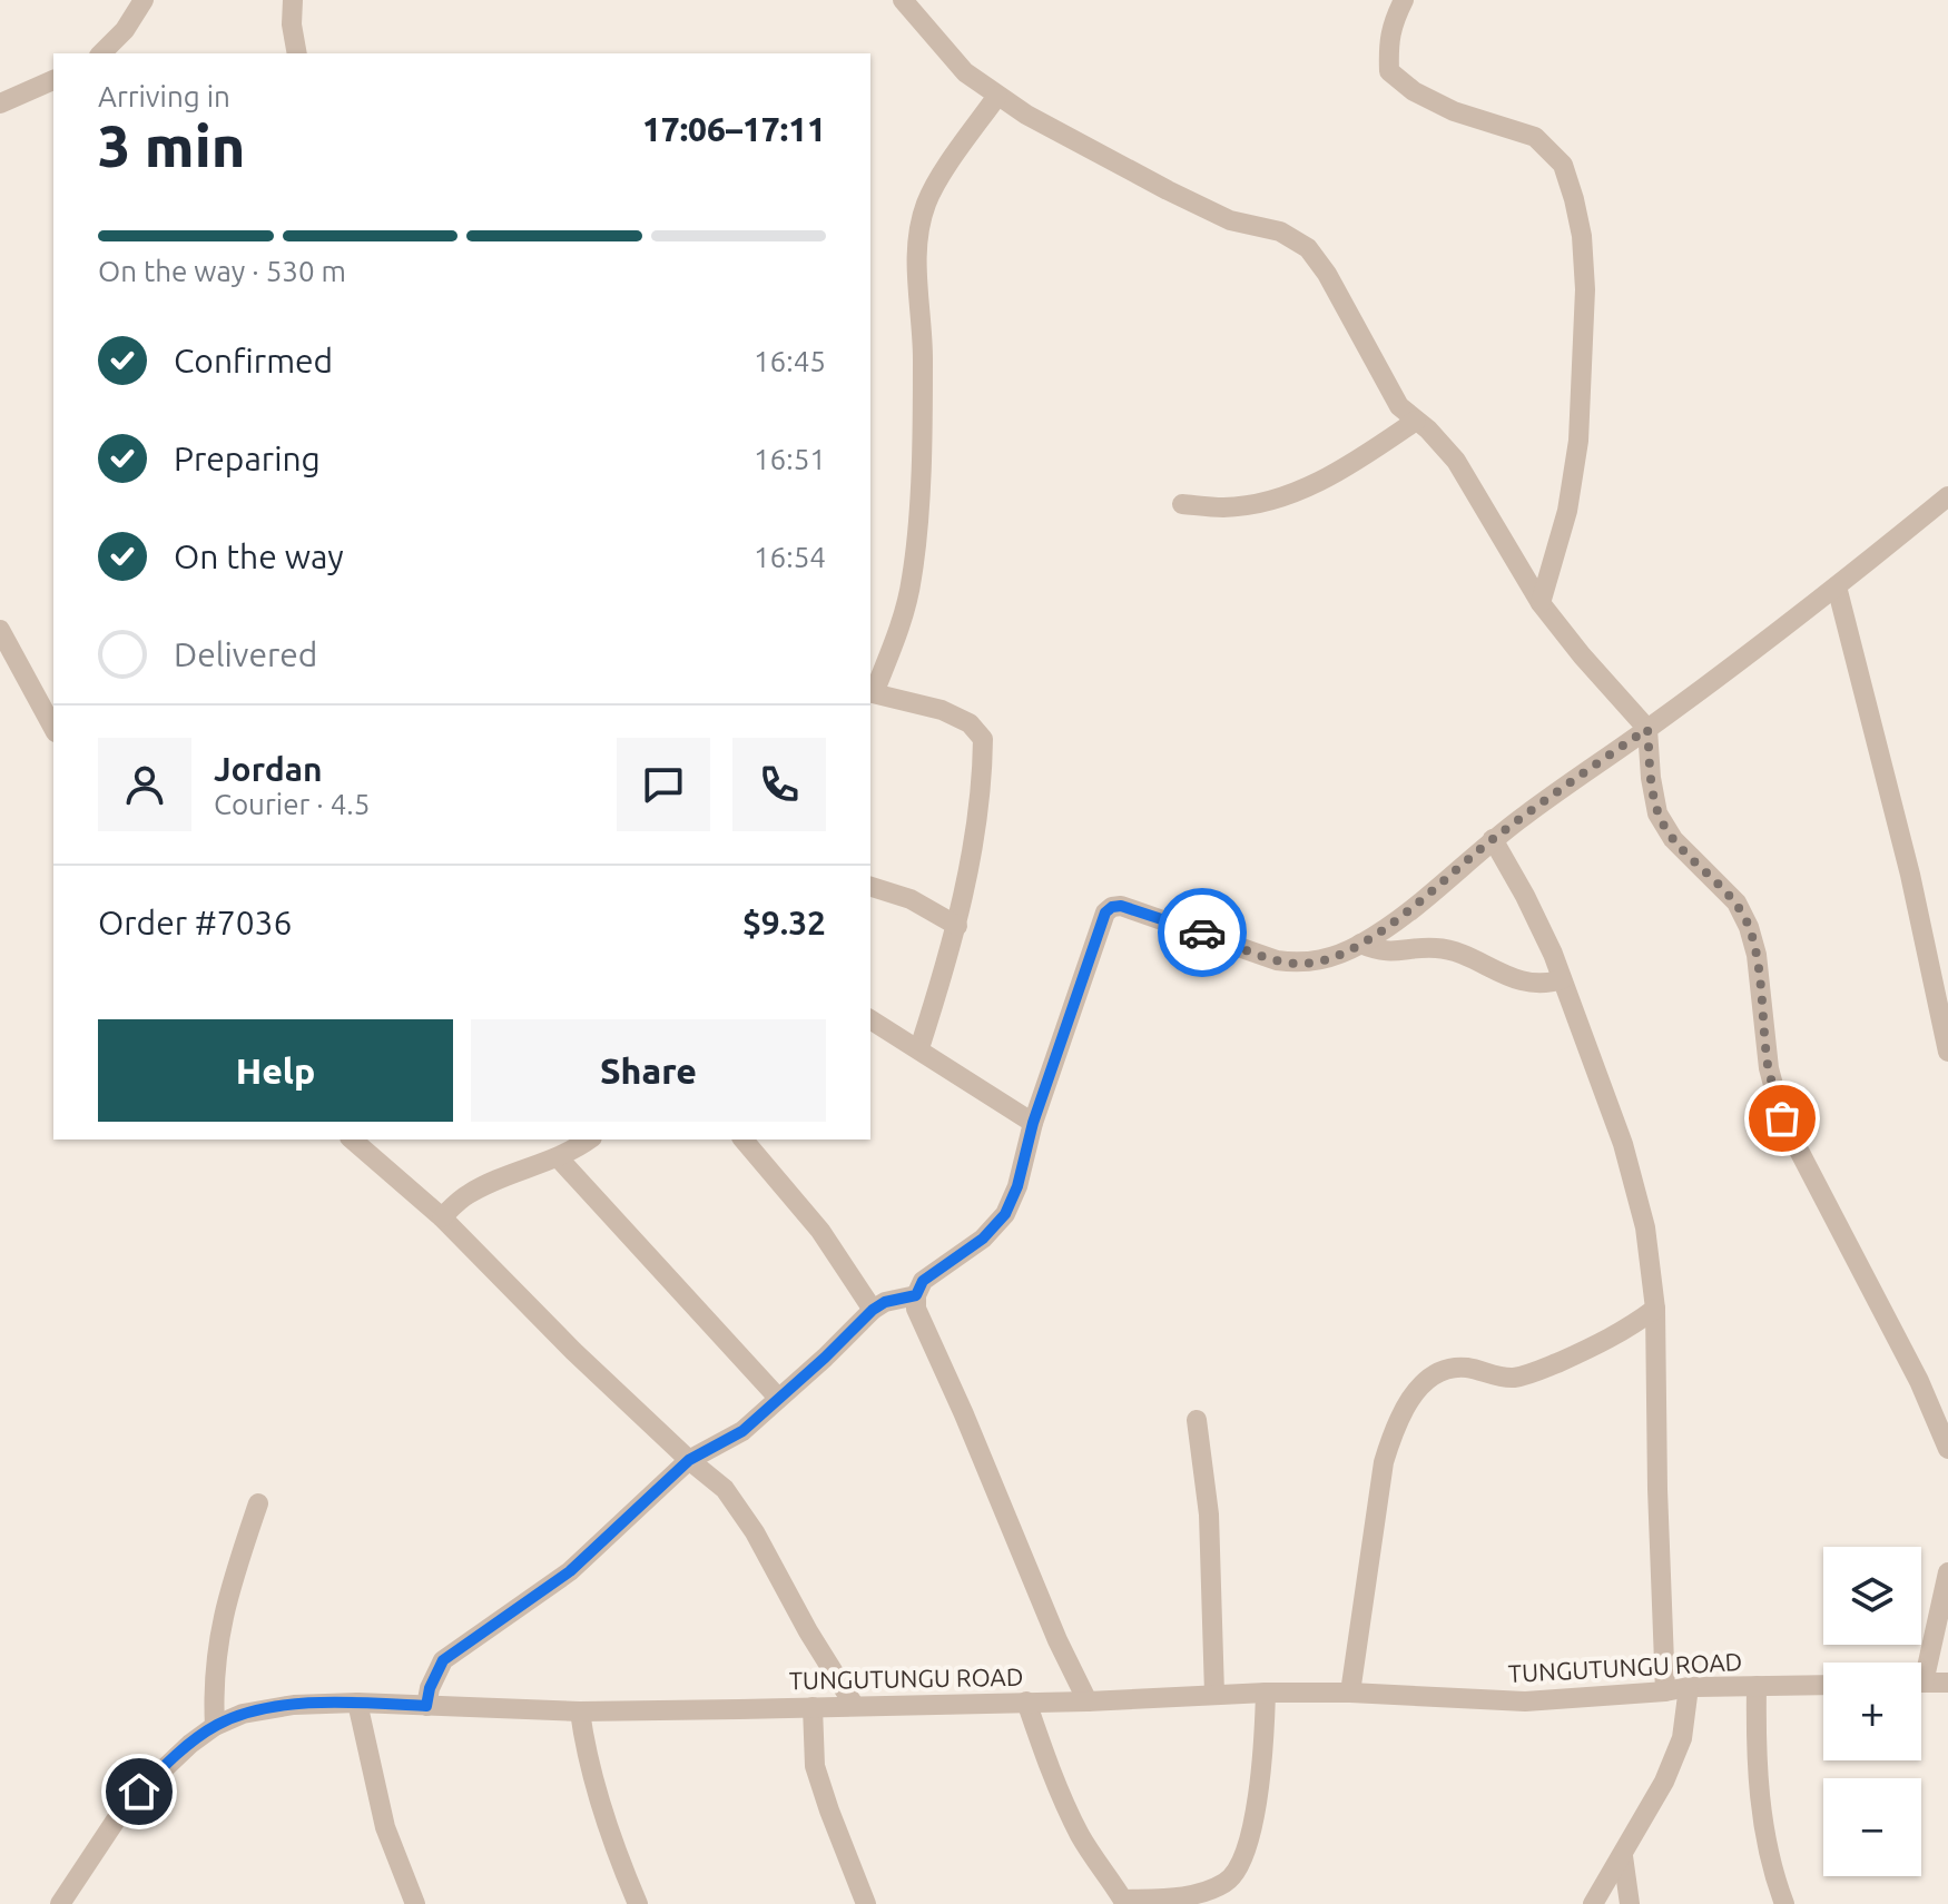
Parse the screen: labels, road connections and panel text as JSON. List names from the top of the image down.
{
  "streets": {
    "street": ["TUNGUTUNGU ROAD"]
  },
  "page": {
    "heading": ["3 min", "Arriving in", "17:06–17:11"],
    "panel": [
      "Jordan",
      "Courier · 4.5",
      "Order #7036",
      "$9.32"
    ],
    "bar": "On the way · 530 m",
    "list": [
      ["Confirmed", "16:45"],
      ["Preparing", "16:51"],
      ["On the way", "16:54"],
      "Delivered"
    ],
    "buttons": ["Help", "Share"],
    "map_buttons": ["+", "−"]
  }
}
